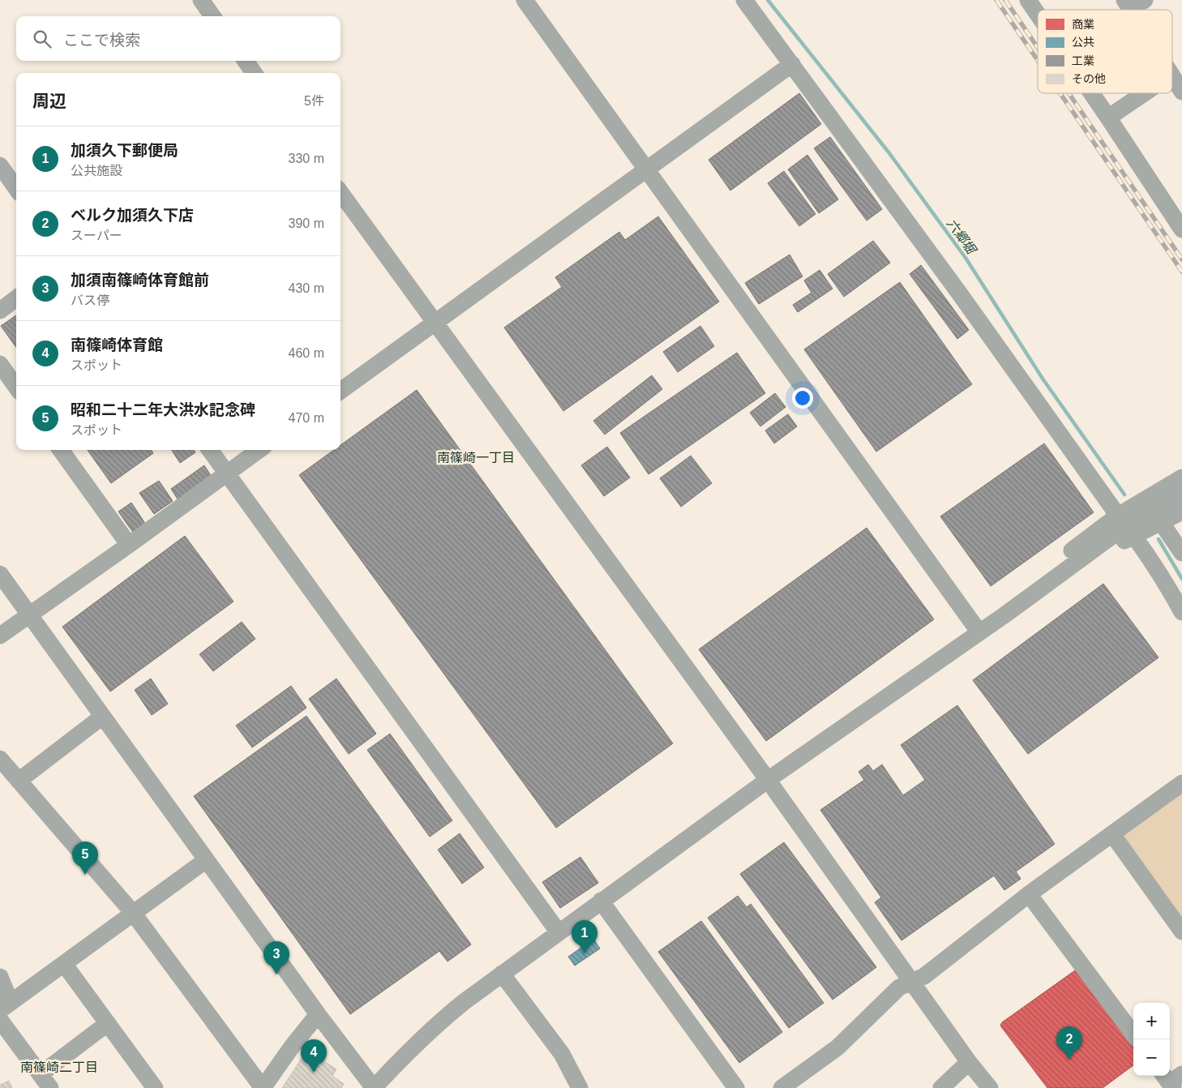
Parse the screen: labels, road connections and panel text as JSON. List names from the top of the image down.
{
  "districts": ["南篠崎一丁目", "南篠崎二丁目"],
  "water": ["六郷堀"],
  "legend": [
    "商業",
    "公共",
    "工業",
    "その他"
  ],
  "page": {
    "search": "ここで検索",
    "heading": ["周辺", "5件"],
    "list": [
      {
        "mark": "1",
        "name": "加須久下郵便局",
        "note": "公共施設",
        "value": "330 m"
      },
      {
        "mark": "2",
        "name": "ベルク加須久下店",
        "note": "スーパー",
        "value": "390 m"
      },
      {
        "mark": "3",
        "name": "加須南篠崎体育館前",
        "note": "バス停",
        "value": "430 m"
      },
      {
        "mark": "4",
        "name": "南篠崎体育館",
        "note": "スポット",
        "value": "460 m"
      },
      {
        "mark": "5",
        "name": "昭和二十二年大洪水記念碑",
        "note": "スポット",
        "value": "470 m"
      }
    ],
    "pins": [
      "5",
      "1",
      "3",
      "2",
      "4"
    ],
    "map_buttons": ["+", "−"]
  }
}
